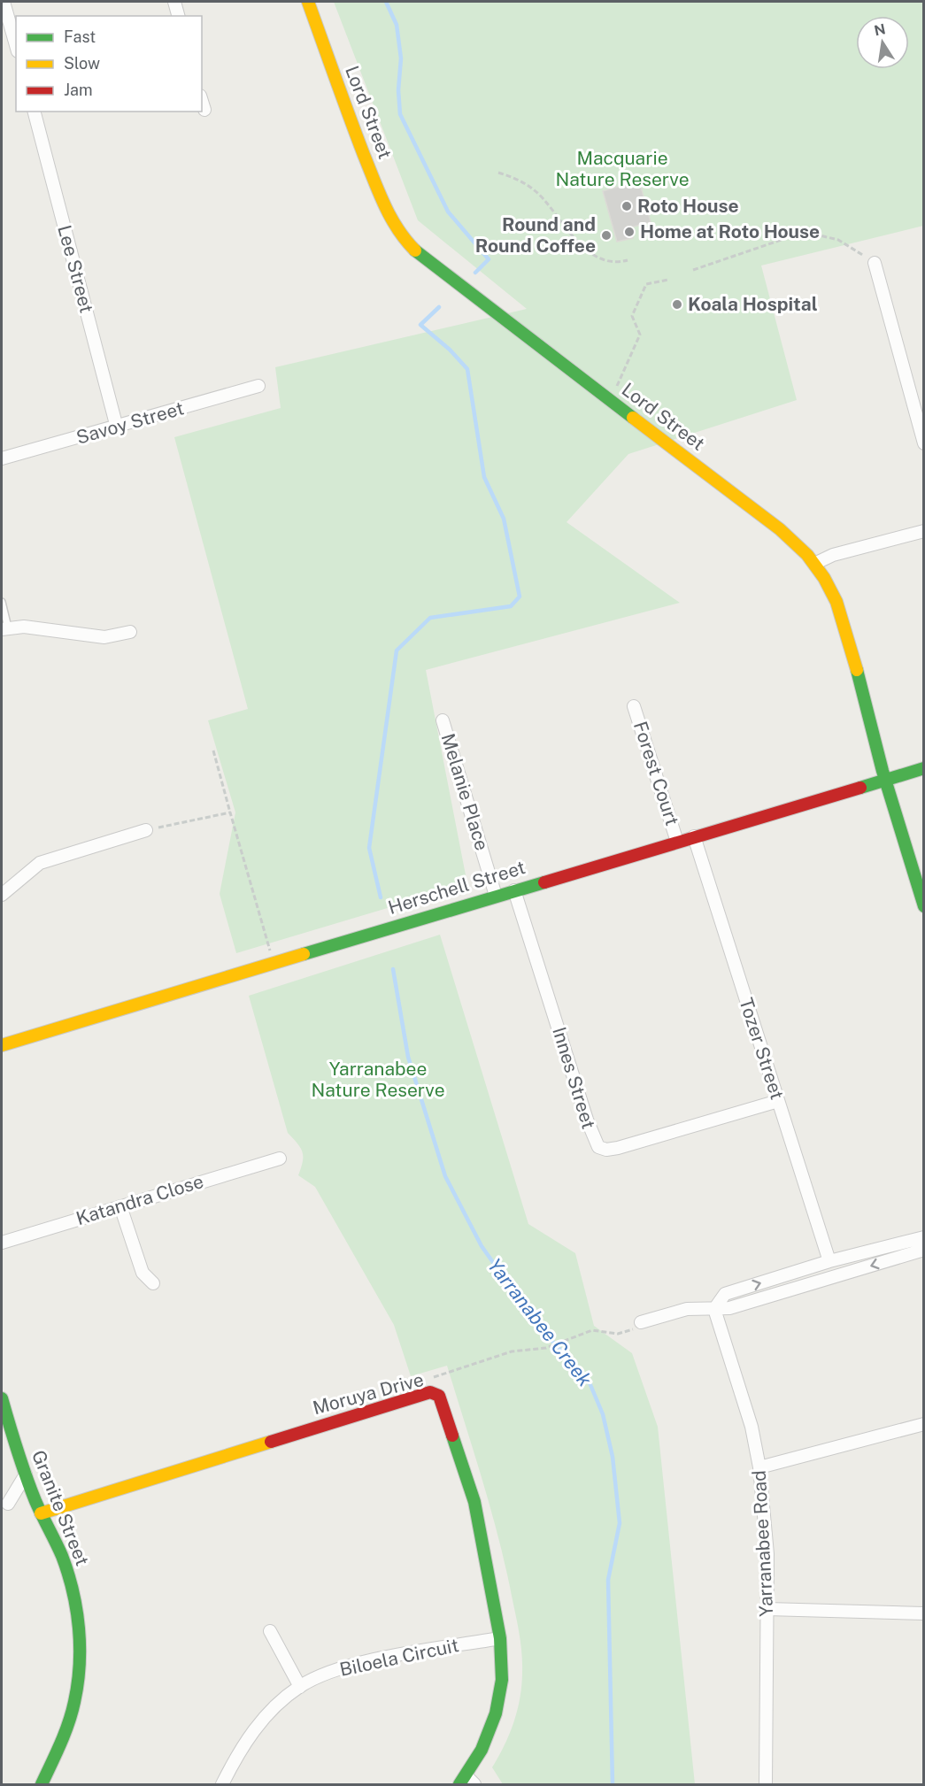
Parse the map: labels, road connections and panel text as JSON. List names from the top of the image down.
{
  "streets": {
    "street": [
      "Lord Street",
      "Lee Street",
      "Savoy Street",
      "Forest Court",
      "Melanie Place",
      "Herschell Street",
      "Tozer Street",
      "Innes Street",
      "Katandra Close",
      "Moruya Drive",
      "Granite Street",
      "Yarranabee Road",
      "Biloela Circuit"
    ]
  },
  "crossings": [
    ["Lord Street", "Herschell Street"],
    ["Lee Street", "Savoy Street"],
    ["Forest Court", "Herschell Street"],
    ["Melanie Place", "Herschell Street"],
    ["Herschell Street", "Tozer Street"],
    ["Herschell Street", "Innes Street"],
    ["Tozer Street", "Innes Street"],
    ["Moruya Drive", "Granite Street"],
    ["Moruya Drive", "Biloela Circuit"]
  ],
  "water": ["Yarranabee Creek"],
  "parks": ["Macquarie Nature Reserve", "Yarranabee Nature Reserve"],
  "places": [
    "Roto House",
    "Home at Roto House",
    "Round and Round Coffee",
    "Koala Hospital"
  ],
  "legend": ["Fast", "Slow", "Jam"],
  "north": "top"
}
